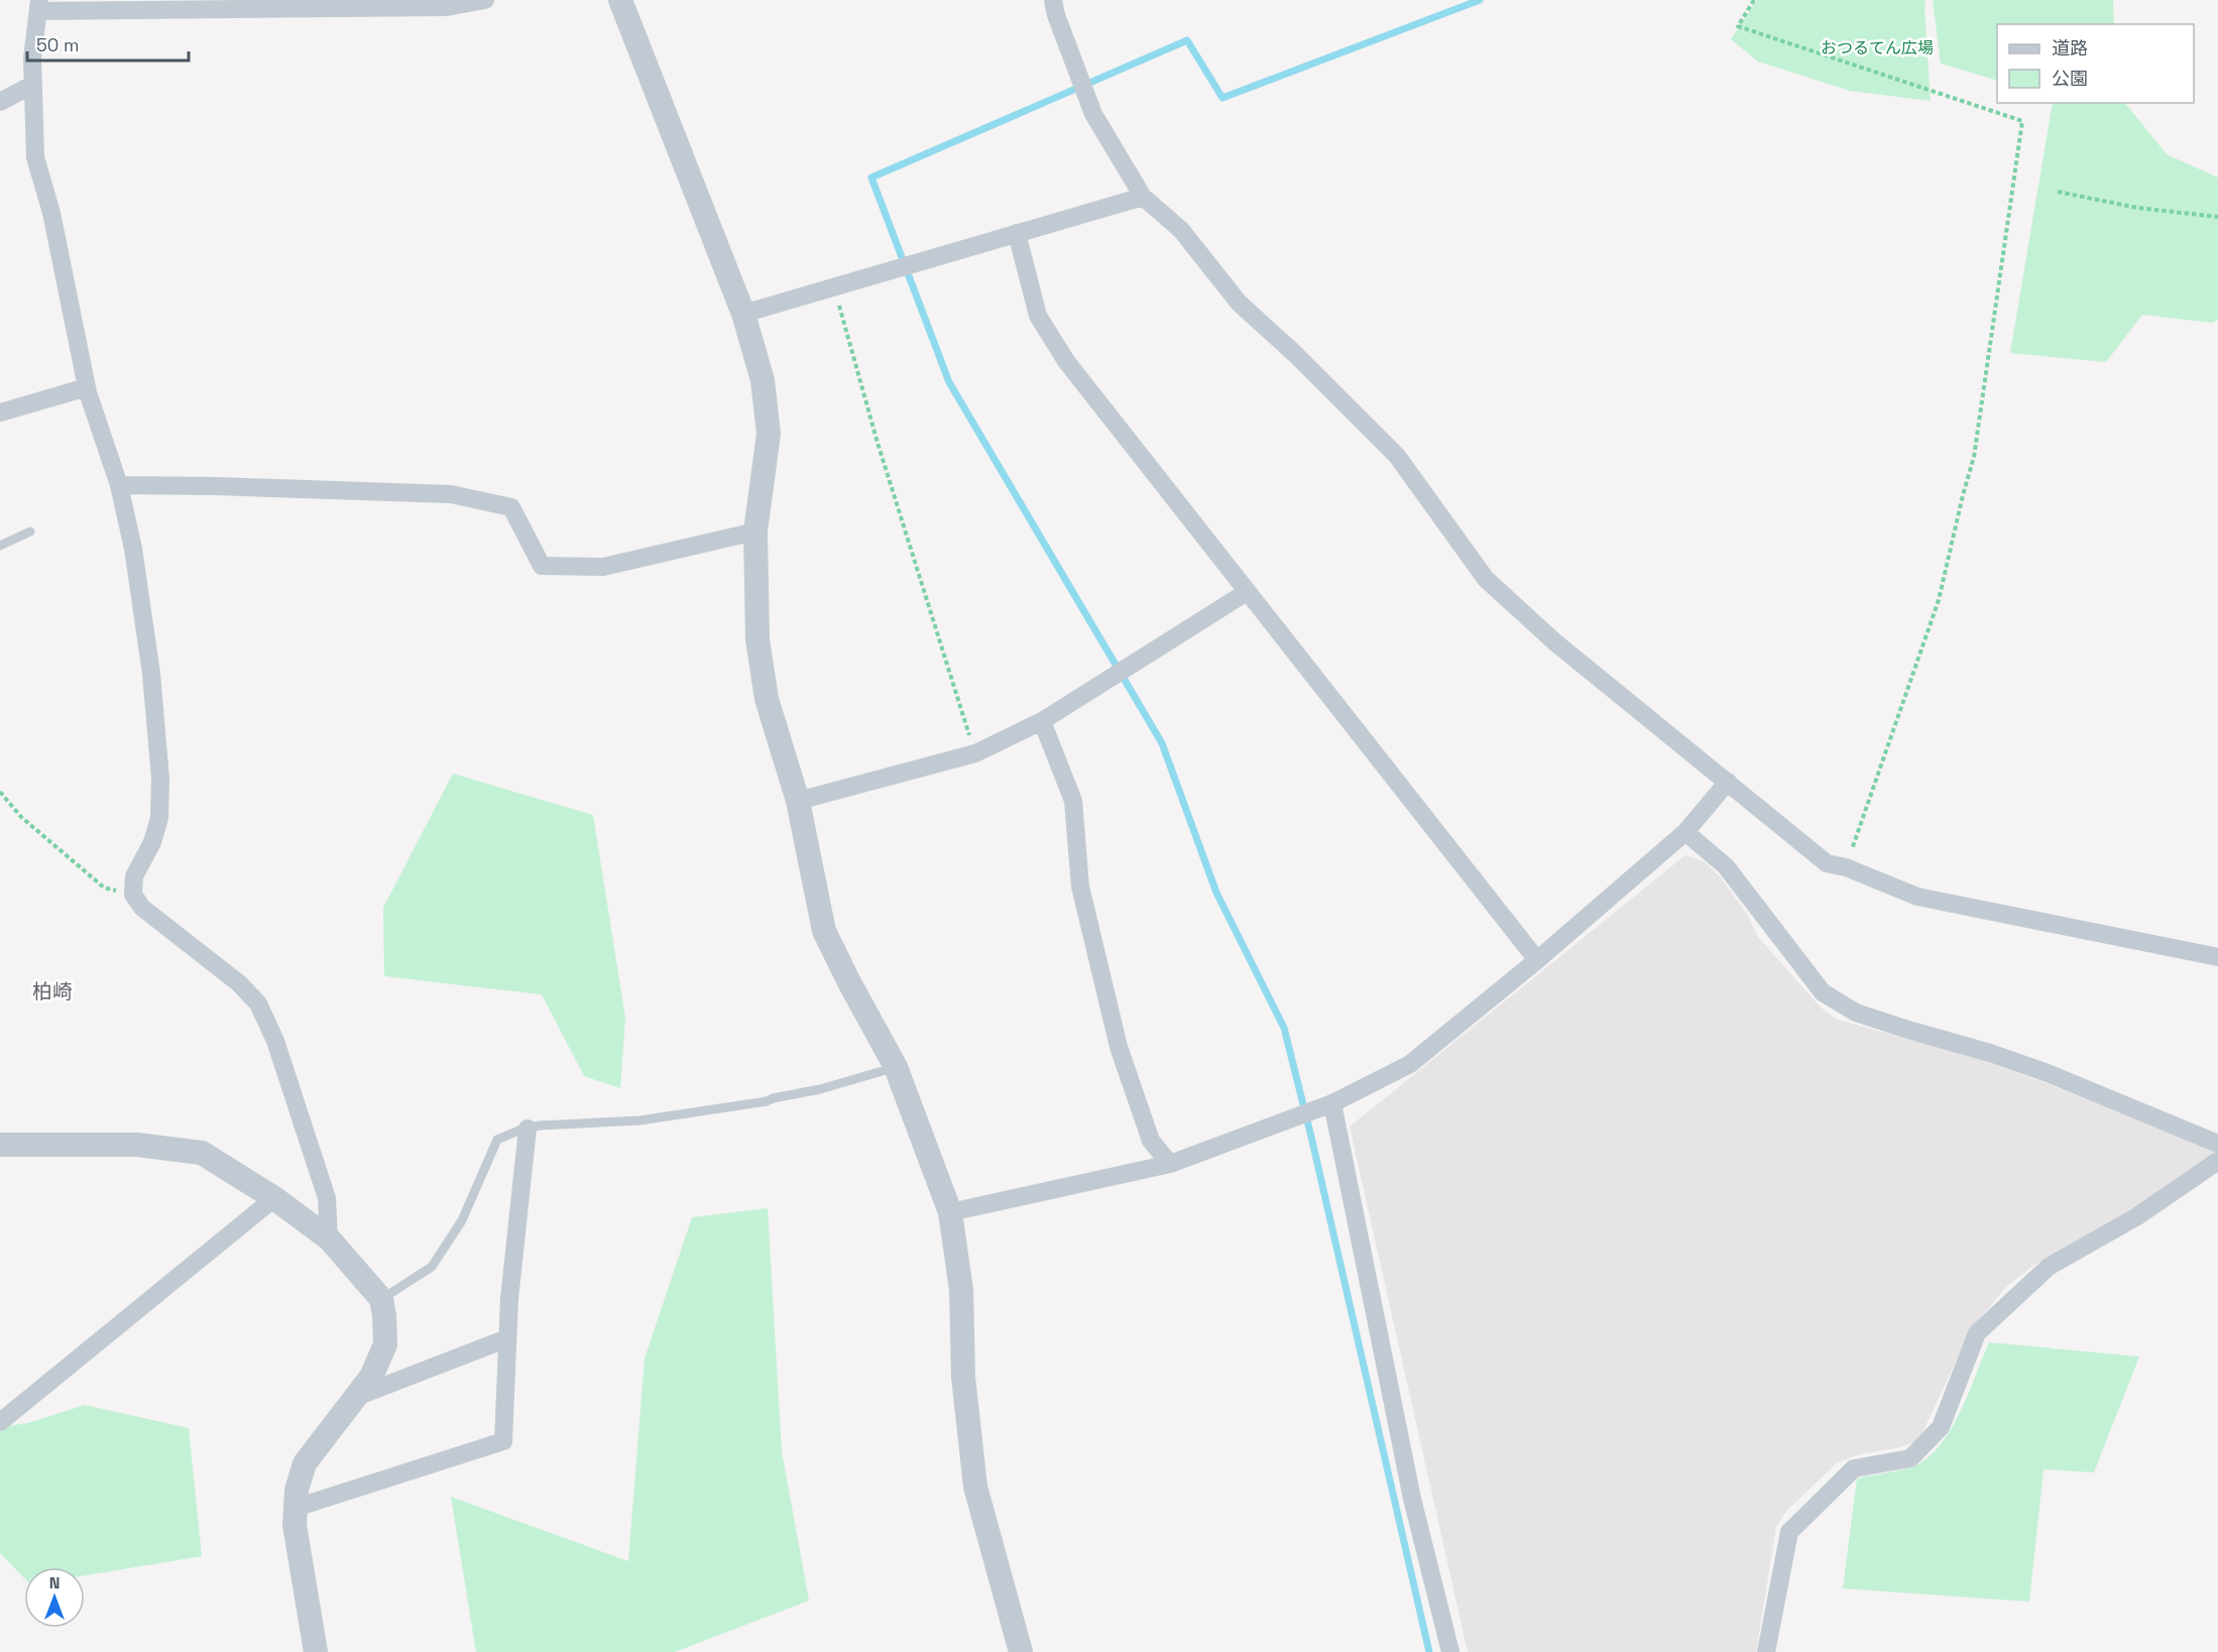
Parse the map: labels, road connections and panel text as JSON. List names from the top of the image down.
{
  "districts": ["柏崎"],
  "parks": ["おつるてん広場"],
  "legend": ["道路", "公園"],
  "scale_bar": "50 m",
  "north": "top"
}
